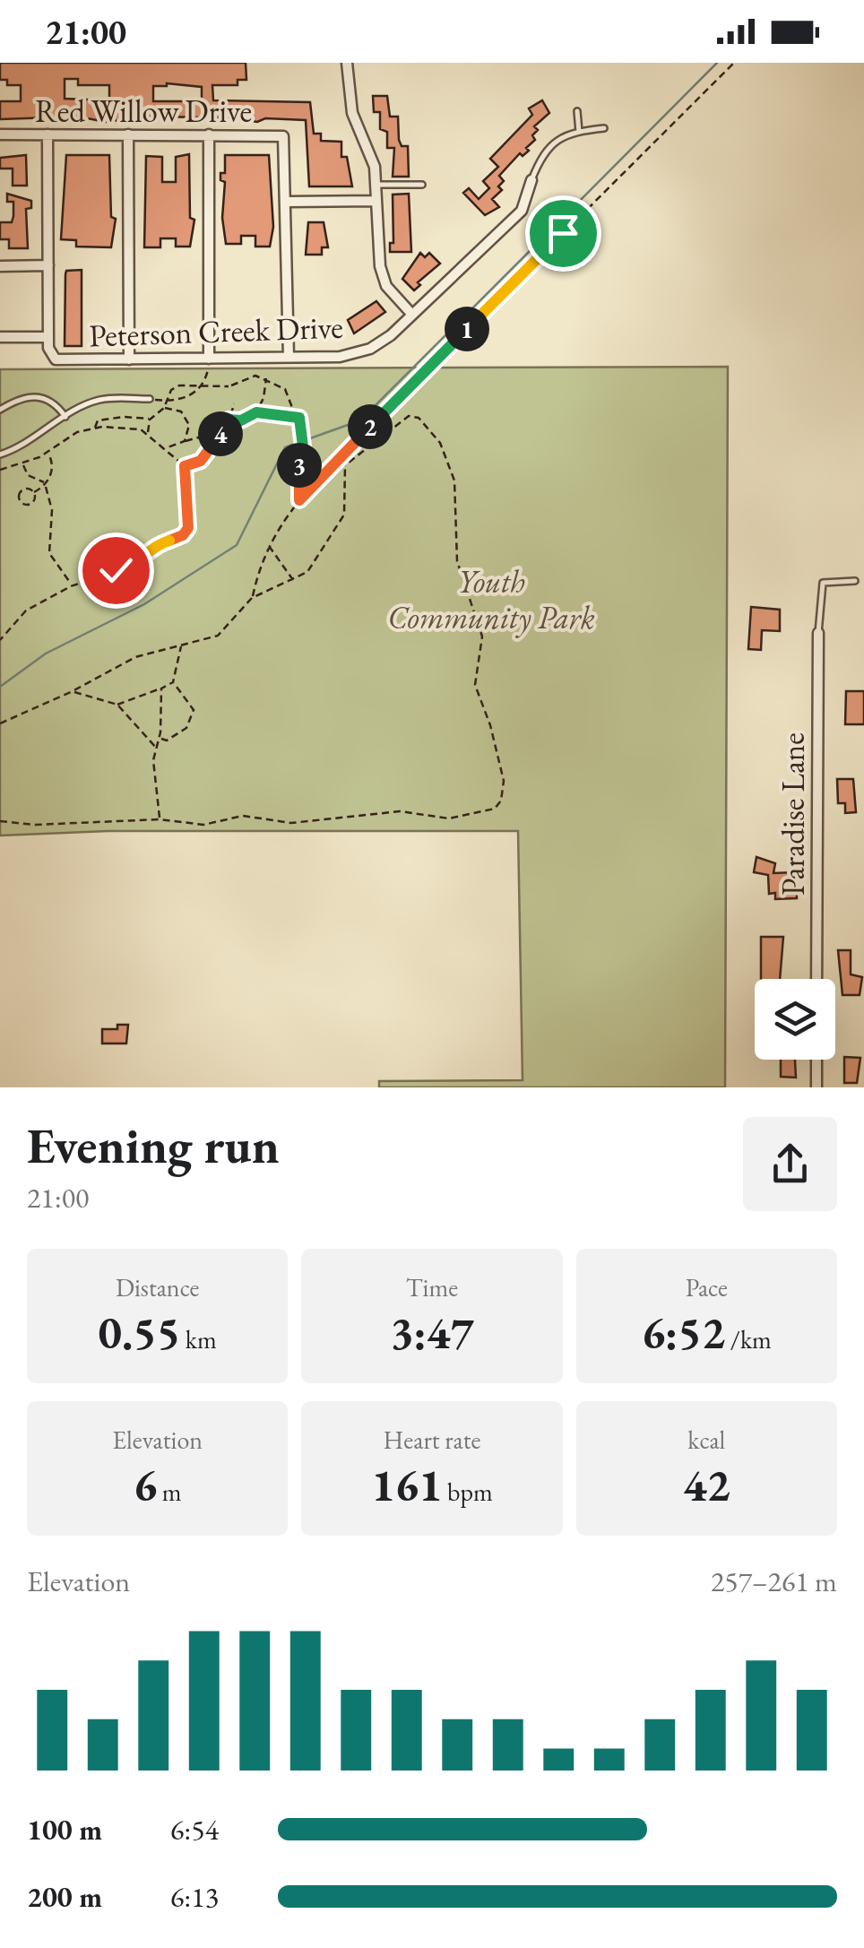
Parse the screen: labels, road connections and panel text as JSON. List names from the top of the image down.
{
  "streets": {
    "street": ["Red Willow Drive", "Peterson Creek Drive", "Paradise Lane"]
  },
  "parks": ["Youth Community Park"],
  "page": {
    "status": "21:00",
    "pins": [
      "1",
      "2",
      "4",
      "3"
    ],
    "heading": ["Evening run", "21:00"],
    "stats": [
      ["Distance", "0.55 km"],
      ["Time", "3:47"],
      ["Pace", "6:52 /km"],
      ["Elevation", "6 m"],
      ["Heart rate", "161 bpm"],
      ["kcal", "42"]
    ],
    "chart": ["Elevation", "257–261 m"],
    "list": [
      {
        "name": "100 m",
        "note": "6:54"
      },
      {
        "name": "200 m",
        "note": "6:13"
      }
    ]
  }
}
